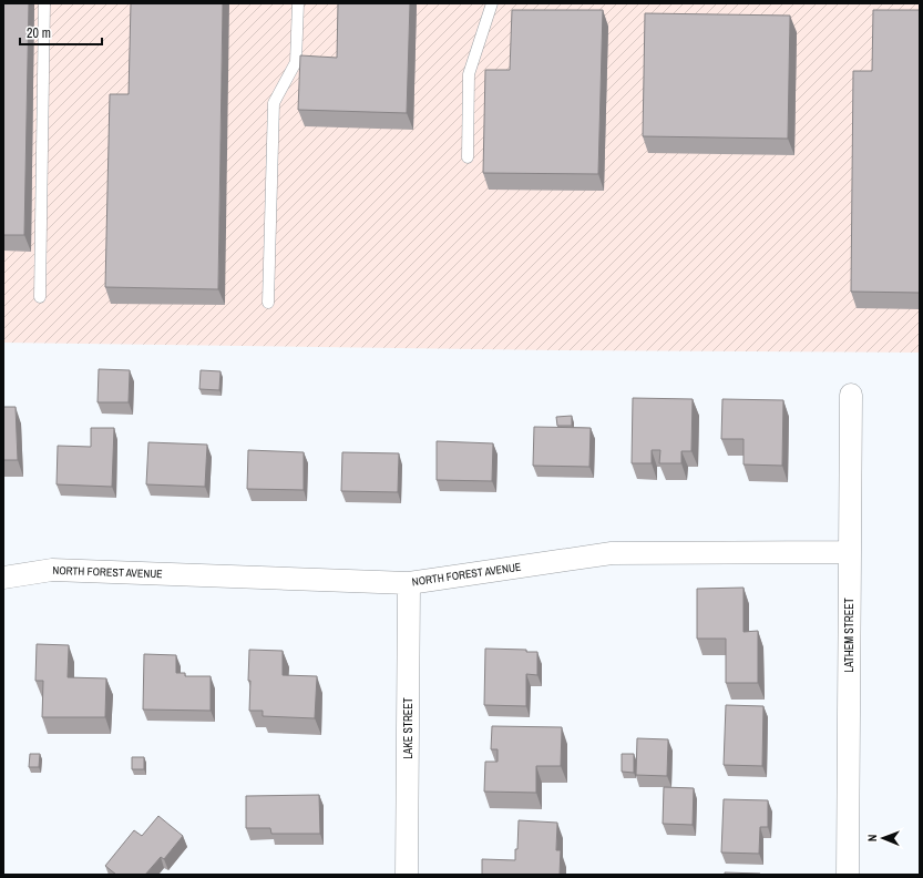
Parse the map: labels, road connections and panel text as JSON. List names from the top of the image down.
{
  "streets": {
    "street": ["NORTH FOREST AVENUE", "LATHEM STREET", "LAKE STREET"]
  },
  "crossings": [
    ["NORTH FOREST AVENUE", "LATHEM STREET"],
    ["NORTH FOREST AVENUE", "LAKE STREET"]
  ],
  "scale_bar": "20 m",
  "north": "left"
}
